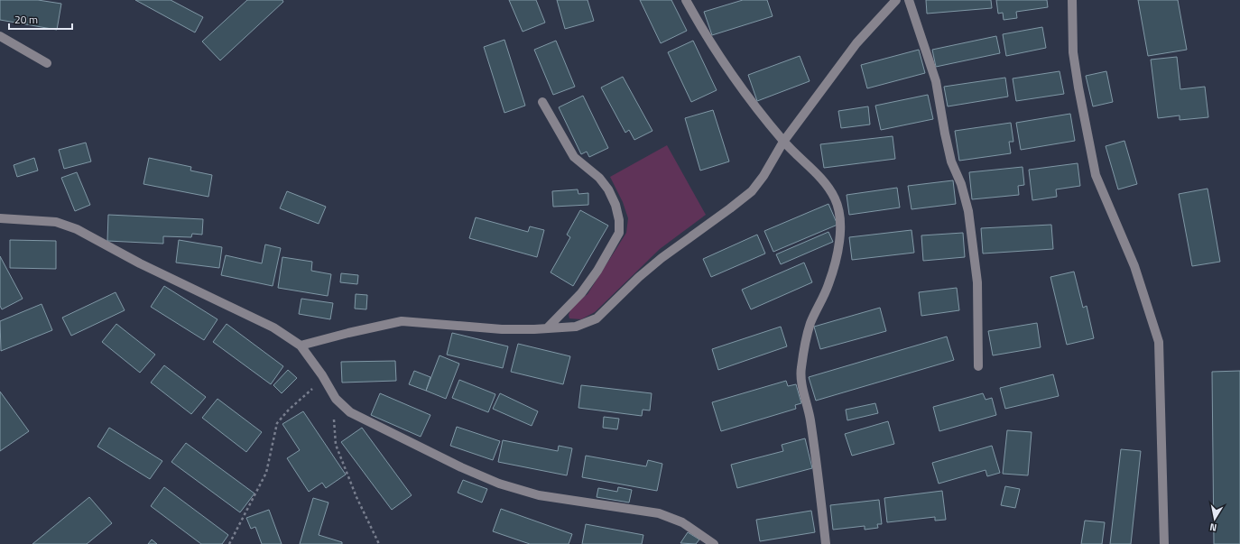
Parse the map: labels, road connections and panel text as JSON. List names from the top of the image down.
{
  "scale_bar": "20 m",
  "north": "bottom"
}
